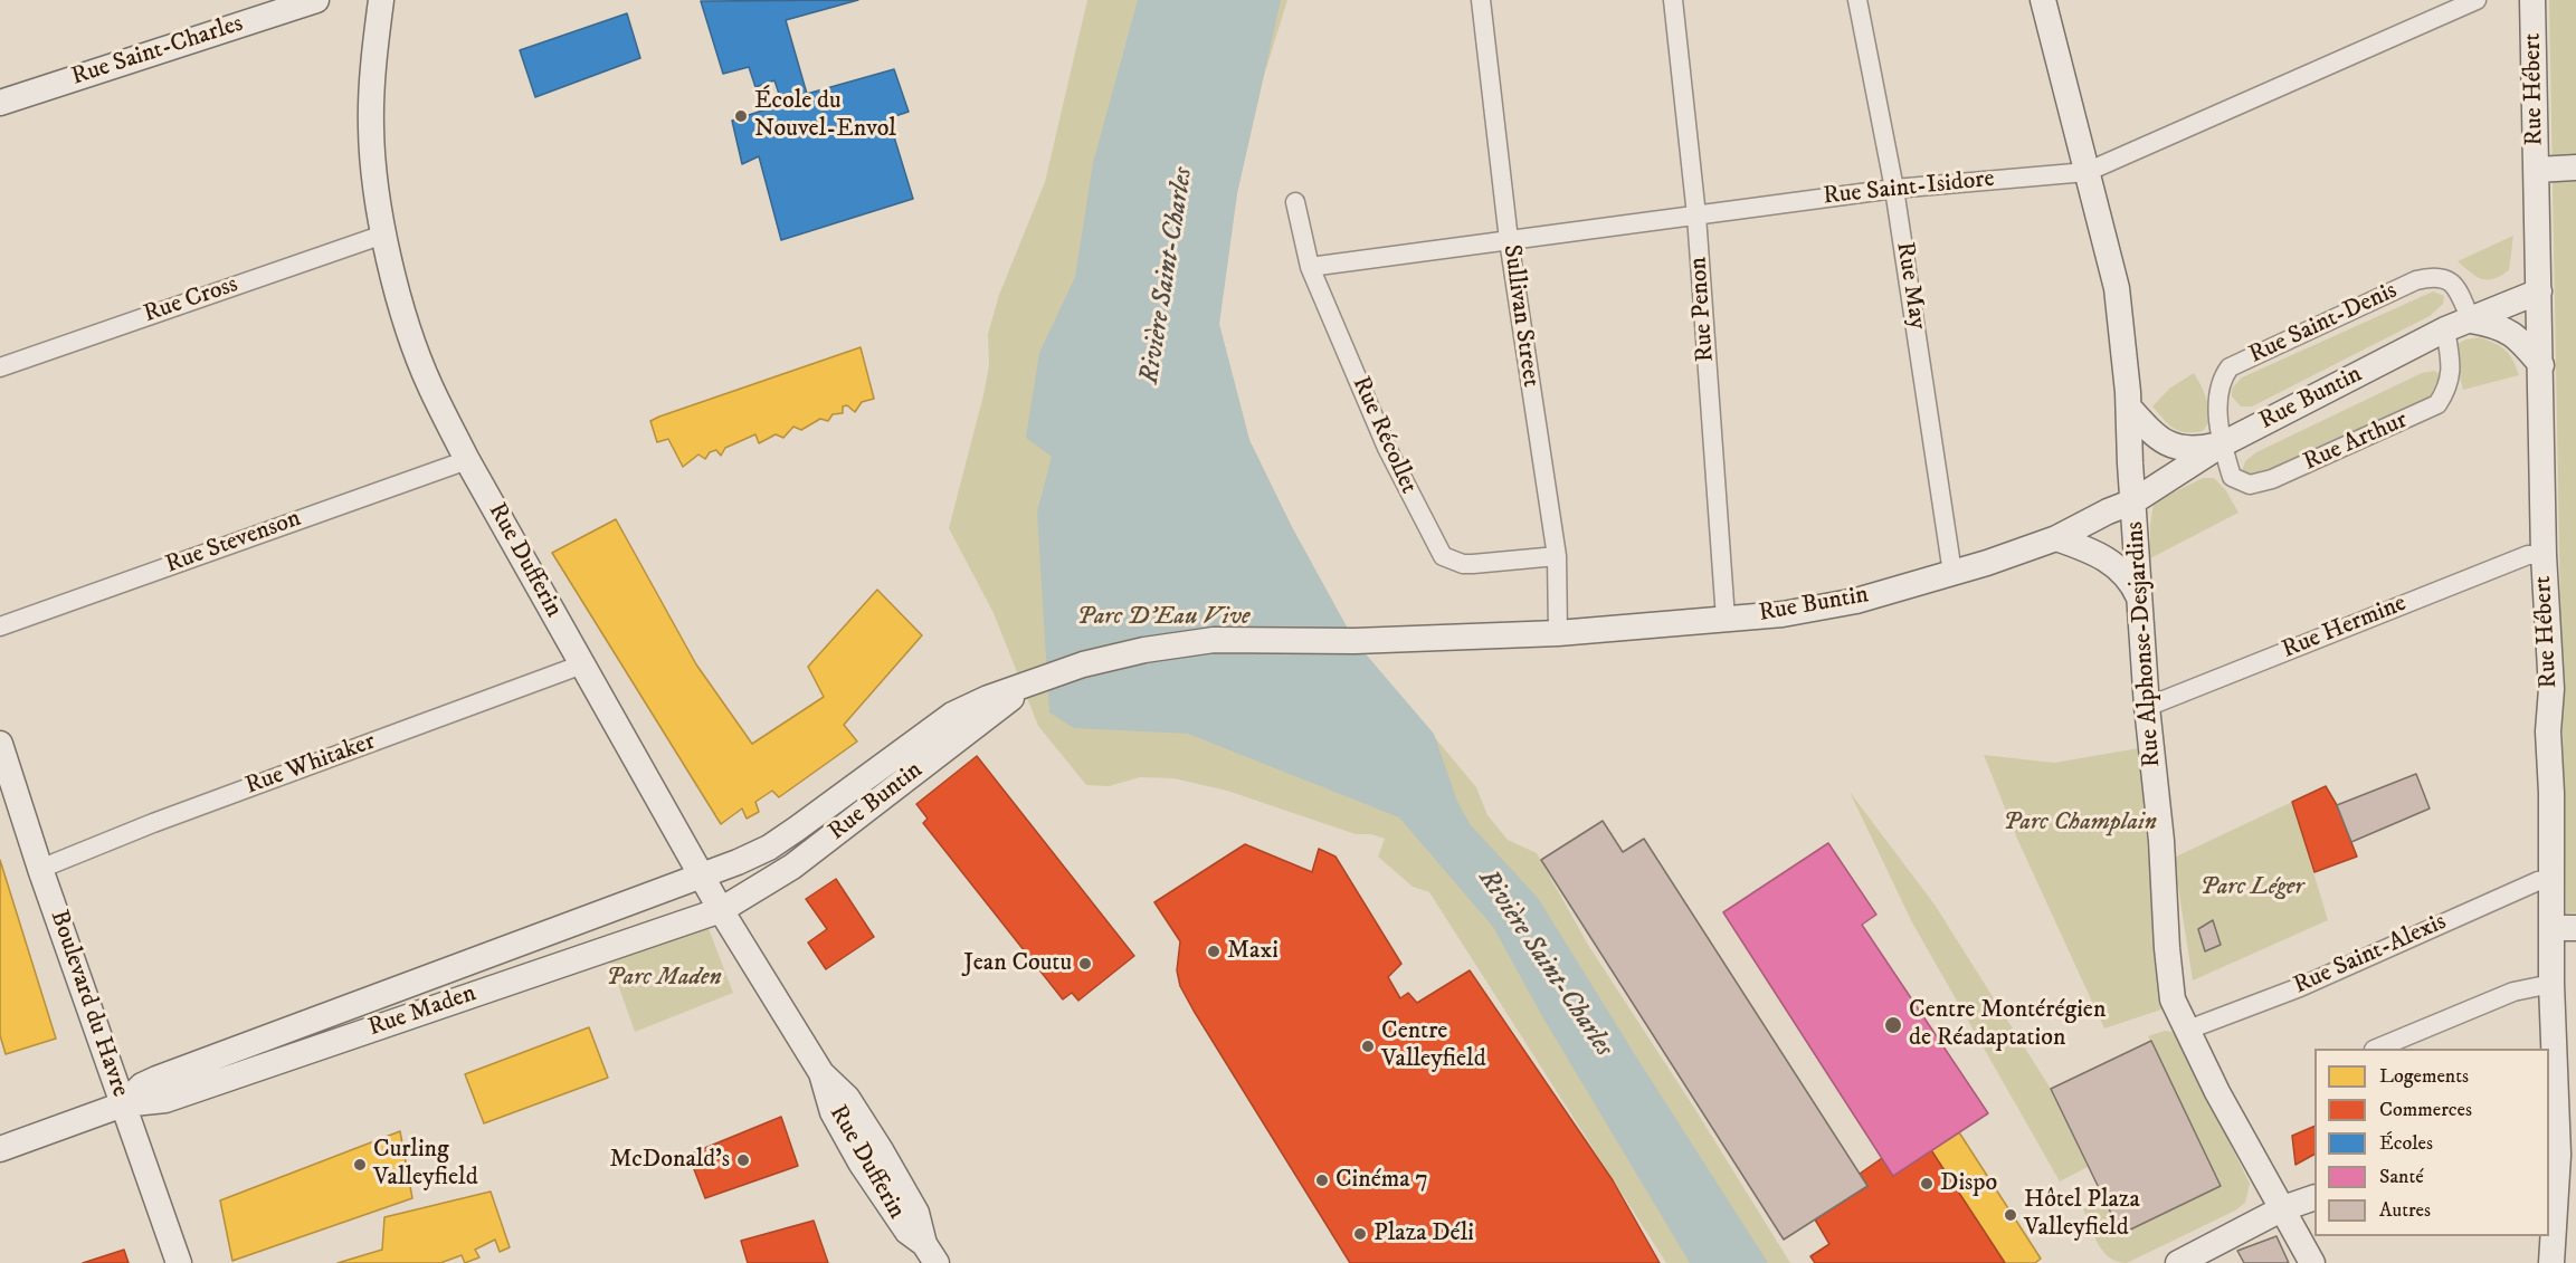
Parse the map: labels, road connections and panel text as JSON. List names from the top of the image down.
{
  "streets": {
    "street": [
      "Rue Saint-Charles",
      "Rue Hébert",
      "Rue Saint-Isidore",
      "Rue May",
      "Rue Cross",
      "Rue Penon",
      "Sullivan Street",
      "Rue Saint-Denis",
      "Rue Buntin",
      "Rue Récollet",
      "Rue Arthur",
      "Rue Stevenson",
      "Rue Dufferin",
      "Rue Hermine",
      "Rue Alphonse-Desjardins",
      "Rue Whitaker",
      "Rue Saint-Alexis",
      "Boulevard du Havre",
      "Rue Maden"
    ]
  },
  "crossings": [
    ["Rue Hébert", "Rue Buntin"],
    ["Rue Hébert", "Rue Hermine"],
    ["Rue Hébert", "Rue Saint-Alexis"],
    ["Rue Saint-Isidore", "Rue May"],
    ["Rue Saint-Isidore", "Rue Penon"],
    ["Rue Saint-Isidore", "Sullivan Street"],
    ["Rue Saint-Isidore", "Rue Récollet"],
    ["Rue Saint-Isidore", "Rue Alphonse-Desjardins"],
    ["Rue May", "Rue Buntin"],
    ["Rue Cross", "Rue Dufferin"],
    ["Rue Penon", "Rue Buntin"],
    ["Sullivan Street", "Rue Buntin"],
    ["Sullivan Street", "Rue Récollet"],
    ["Rue Saint-Denis", "Rue Buntin"],
    ["Rue Saint-Denis", "Rue Arthur"],
    ["Rue Buntin", "Rue Arthur"],
    ["Rue Buntin", "Rue Dufferin"],
    ["Rue Buntin", "Rue Alphonse-Desjardins"],
    ["Rue Buntin", "Rue Maden"],
    ["Rue Stevenson", "Rue Dufferin"],
    ["Rue Dufferin", "Rue Whitaker"],
    ["Rue Dufferin", "Rue Maden"],
    ["Rue Hermine", "Rue Alphonse-Desjardins"],
    ["Rue Alphonse-Desjardins", "Rue Saint-Alexis"],
    ["Rue Whitaker", "Boulevard du Havre"],
    ["Boulevard du Havre", "Rue Maden"]
  ],
  "water": ["Rivière Saint-Charles"],
  "parks": [
    "Parc D'Eau Vive",
    "Parc Champlain",
    "Parc Léger",
    "Parc Maden"
  ],
  "places": [
    "École du Nouvel-Envol",
    "Maxi",
    "Jean Coutu",
    "Centre Montérégien de Réadaptation",
    "Centre Valleyfield",
    "McDonald's",
    "Curling Valleyfield",
    "Cinéma 7",
    "Dispo",
    "Hôtel Plaza Valleyfield",
    "Plaza Déli"
  ],
  "legend": [
    "Logements",
    "Commerces",
    "Écoles",
    "Santé",
    "Autres"
  ]
}
